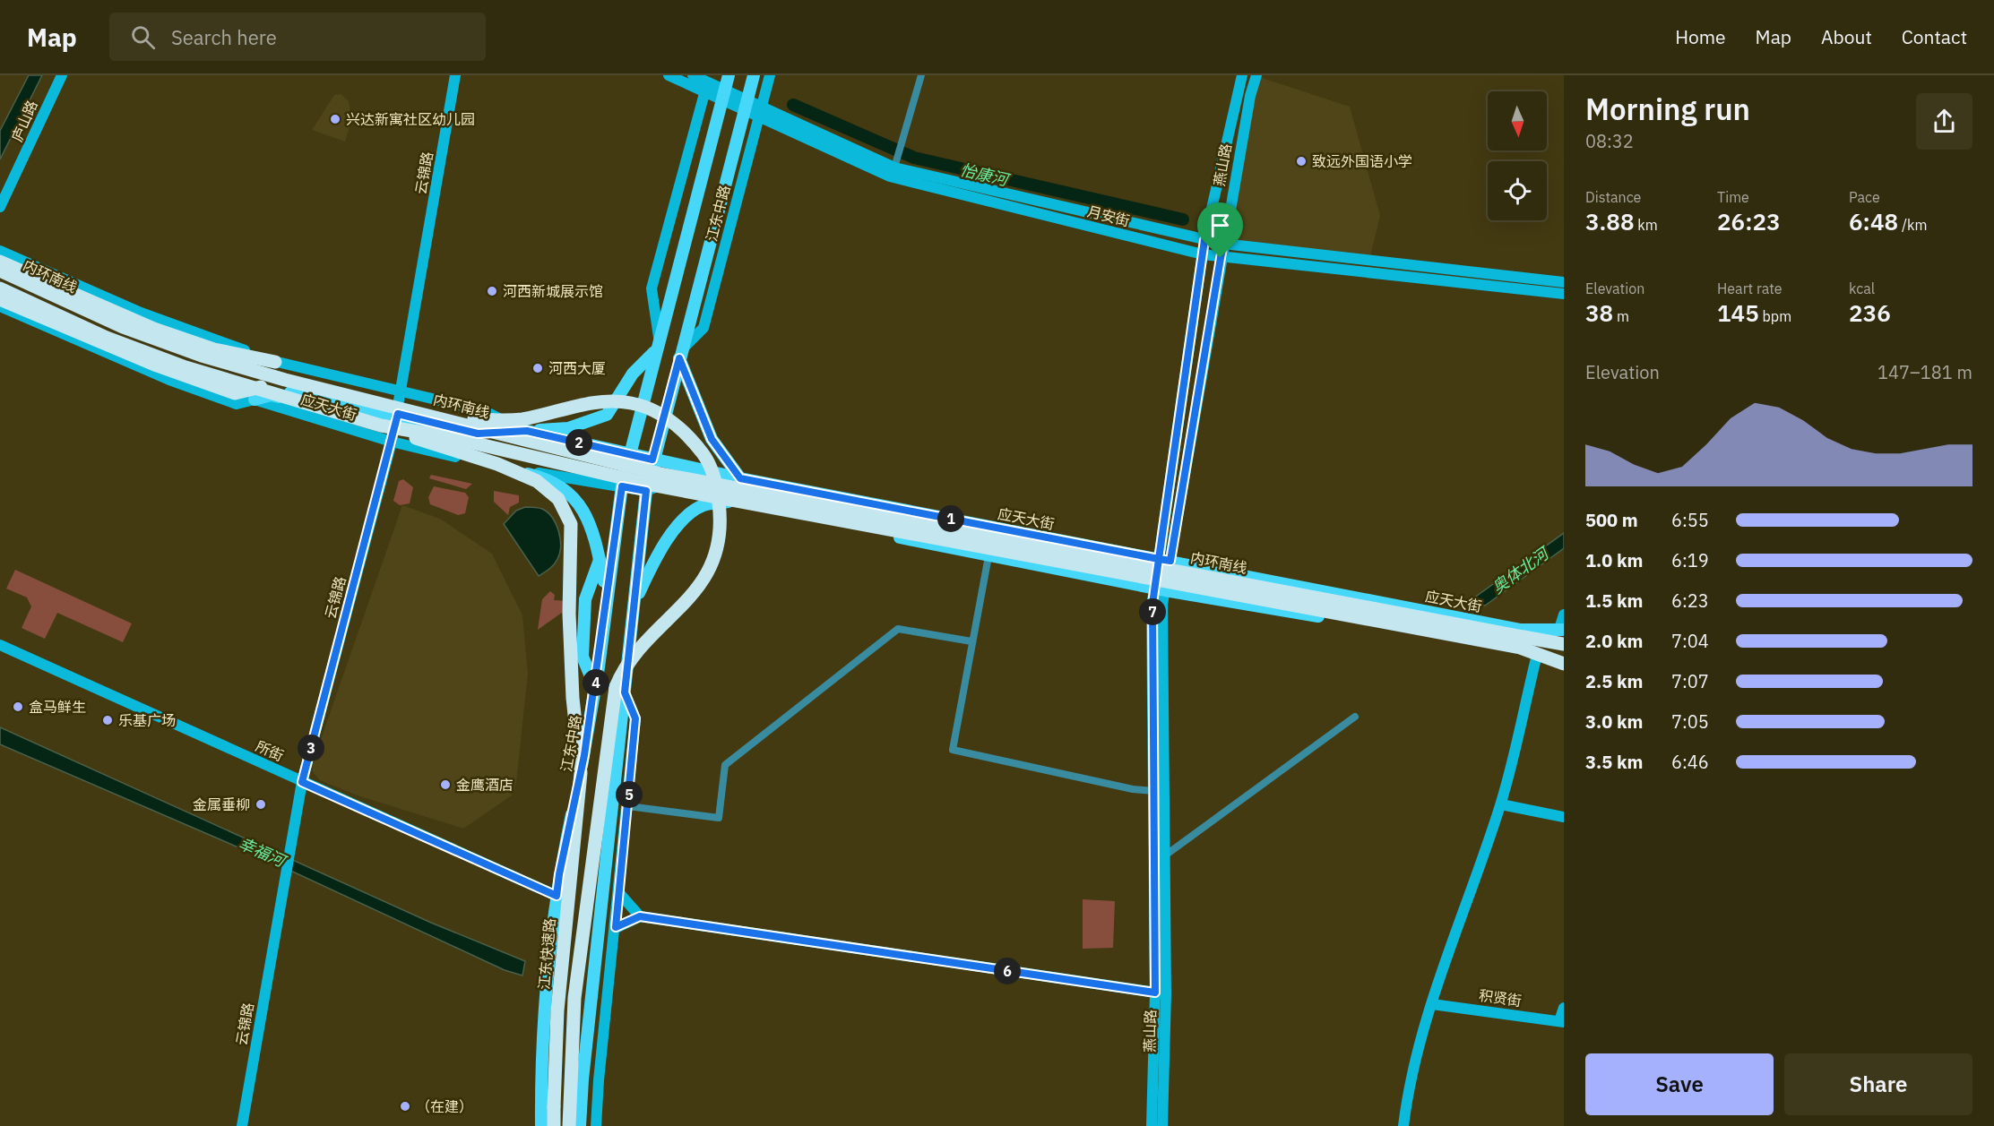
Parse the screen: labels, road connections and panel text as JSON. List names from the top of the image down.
{
  "streets": {
    "highway": ["内环南线", "江东快速路"],
    "main road": ["江东中路", "应天大街"],
    "street": [
      "庐山路",
      "燕山路",
      "云锦路",
      "月安街",
      "所街",
      "积贤街"
    ]
  },
  "crossings": [
    ["燕山路", "月安街"],
    ["燕山路", "应天大街"],
    ["云锦路", "内环南线"],
    ["云锦路", "应天大街"],
    ["云锦路", "所街"],
    ["江东中路", "月安街"],
    ["江东中路", "应天大街"],
    ["江东中路", "所街"],
    ["内环南线", "应天大街"],
    ["内环南线", "江东快速路"]
  ],
  "water": ["怡康河", "奥体北河", "幸福河"],
  "places": [
    "兴达新寓社区幼儿园",
    "致远外国语小学",
    "河西新城展示馆",
    "河西大厦",
    "盒马鲜生",
    "乐基广场",
    "金鹰酒店",
    "金属垂柳",
    "（在建）"
  ],
  "north": "bottom",
  "page": {
    "header": "Map",
    "search": "Search here",
    "nav": [
      "Home",
      "Map",
      "About",
      "Contact"
    ],
    "heading": ["Morning run", "08:32"],
    "stats": [
      ["Distance", "3.88 km"],
      ["Time", "26:23"],
      ["Pace", "6:48 /km"],
      ["Elevation", "38 m"],
      ["Heart rate", "145 bpm"],
      ["kcal", "236"]
    ],
    "chart": ["Elevation", "147–181 m"],
    "pins": [
      "2",
      "1",
      "7",
      "4",
      "3",
      "5",
      "6"
    ],
    "list": [
      {
        "name": "500 m",
        "note": "6:55"
      },
      {
        "name": "1.0 km",
        "note": "6:19"
      },
      {
        "name": "1.5 km",
        "note": "6:23"
      },
      {
        "name": "2.0 km",
        "note": "7:04"
      },
      {
        "name": "2.5 km",
        "note": "7:07"
      },
      {
        "name": "3.0 km",
        "note": "7:05"
      },
      {
        "name": "3.5 km",
        "note": "6:46"
      }
    ],
    "buttons": ["Save", "Share"]
  }
}
